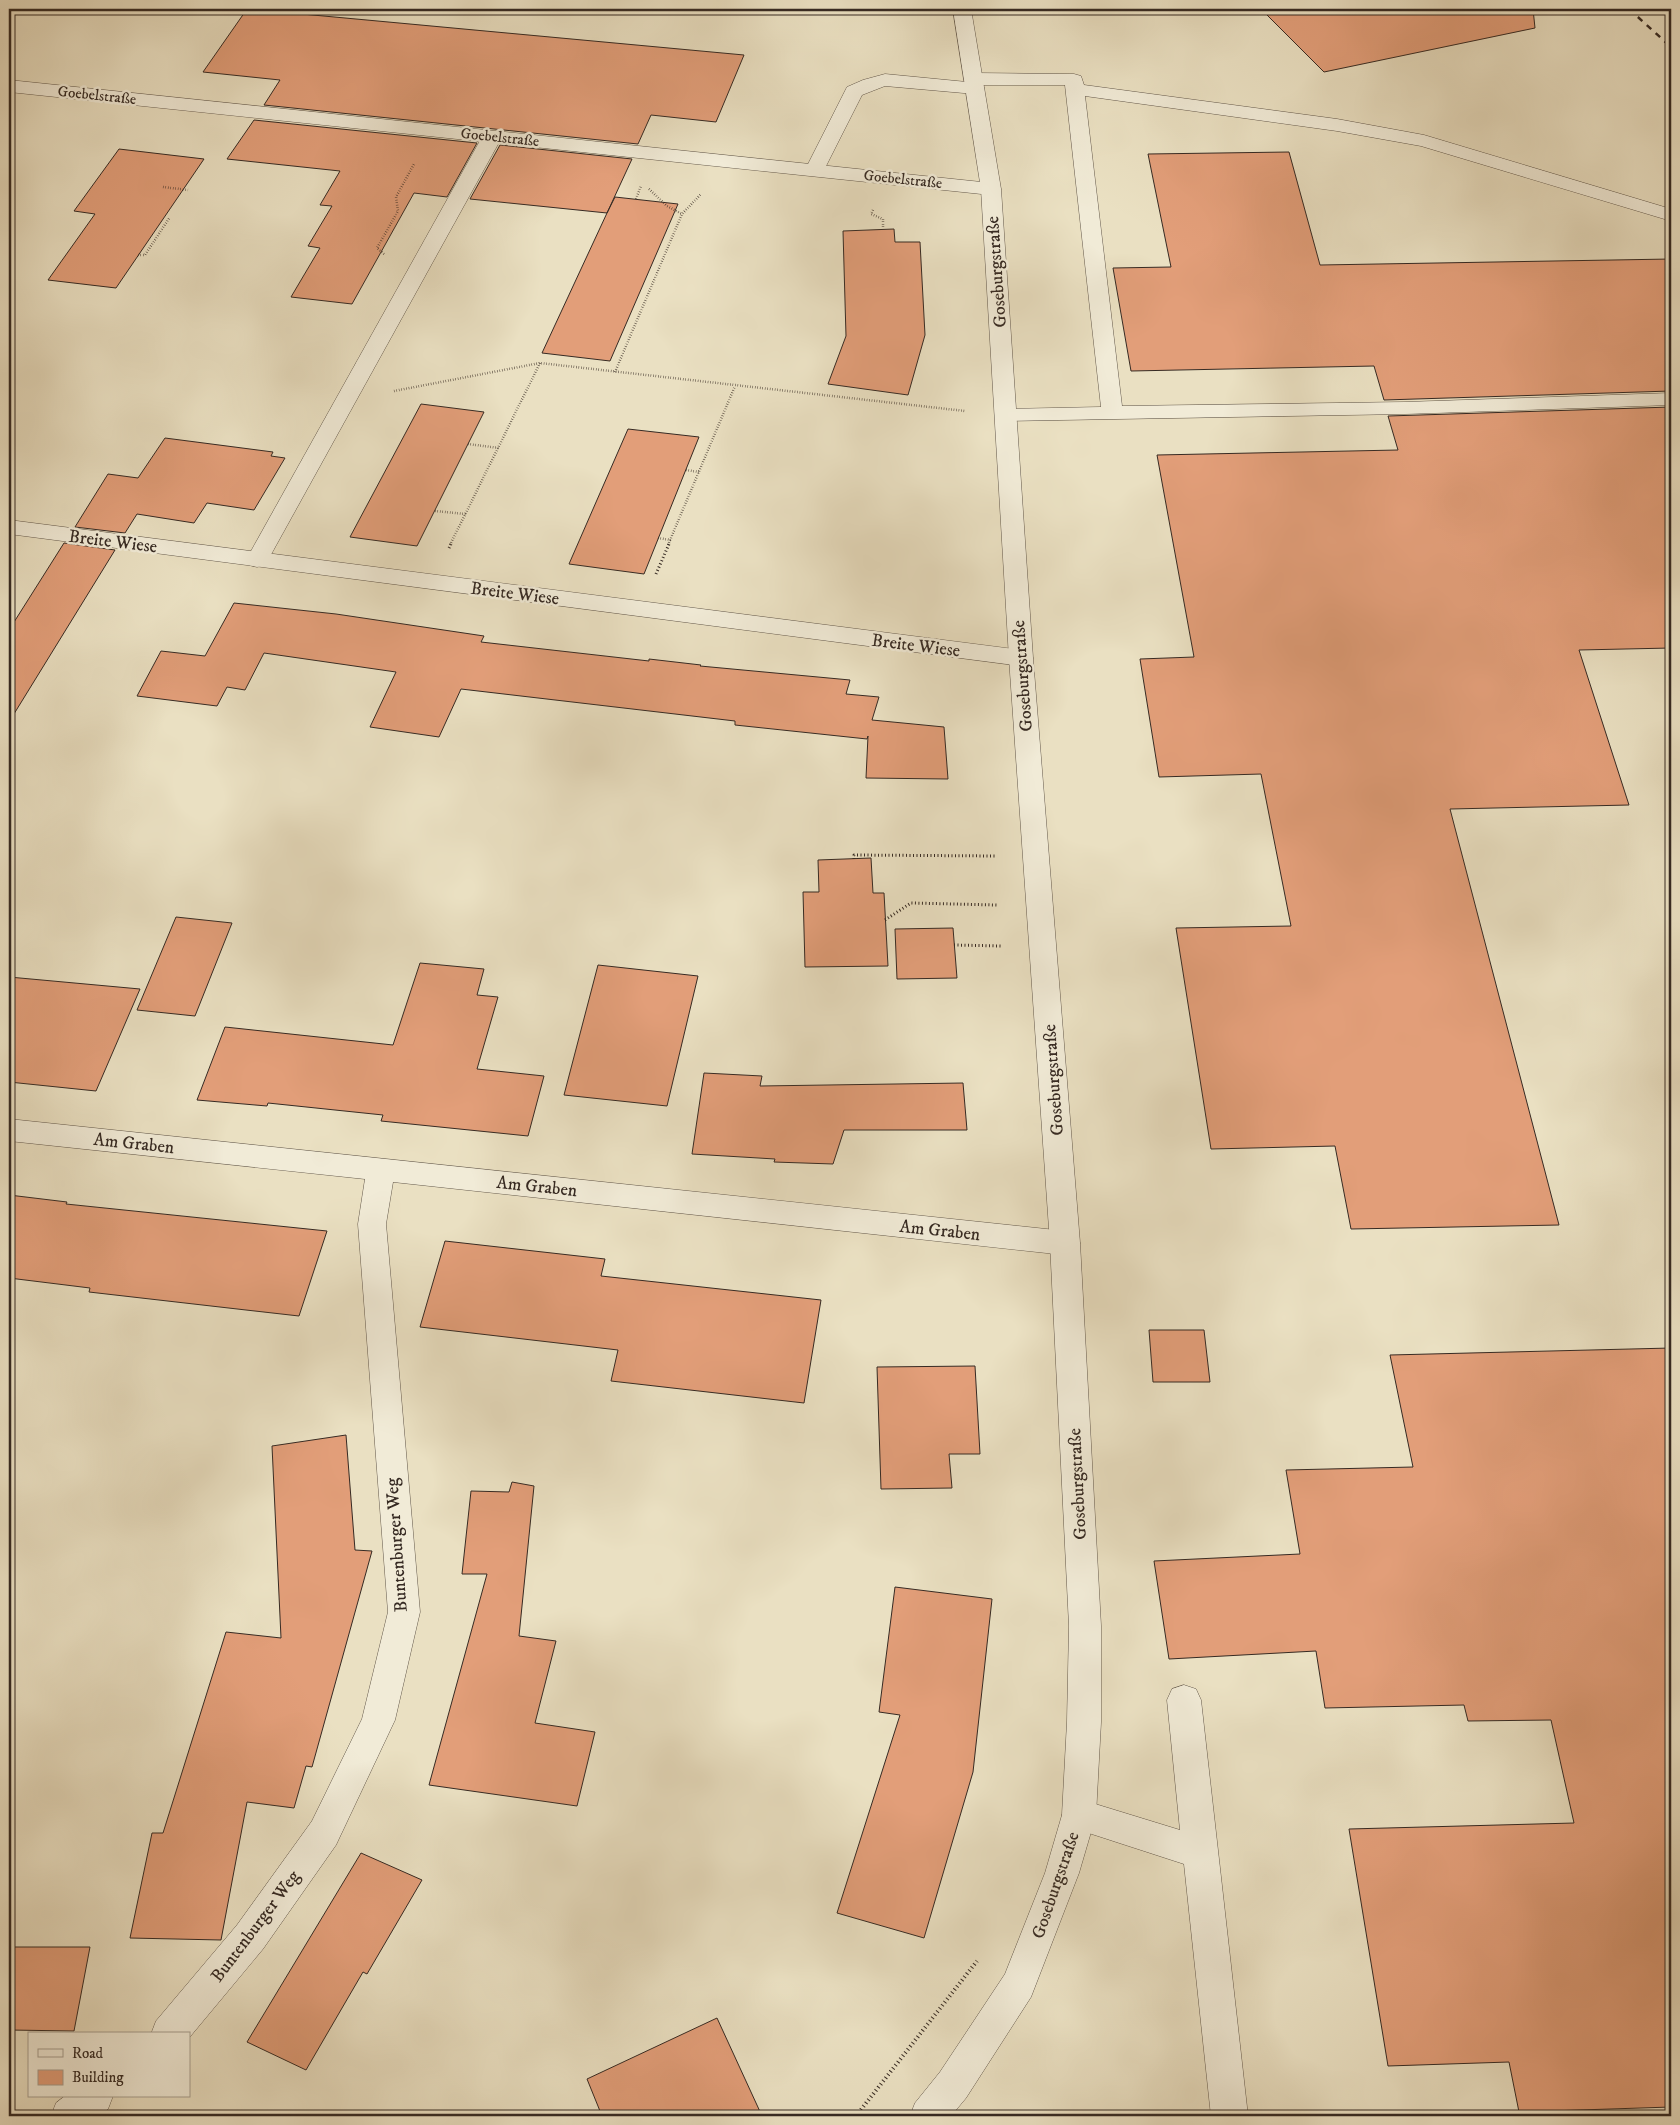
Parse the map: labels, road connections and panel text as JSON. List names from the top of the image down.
{
  "streets": {
    "street": [
      "Goebelstraße",
      "Goseburgstraße",
      "Breite Wiese",
      "Am Graben",
      "Buntenburger Weg"
    ]
  },
  "crossings": [
    ["Goebelstraße", "Goseburgstraße"],
    ["Goseburgstraße", "Breite Wiese"],
    ["Goseburgstraße", "Am Graben"],
    ["Am Graben", "Buntenburger Weg"]
  ],
  "legend": ["Road", "Building"]
}
